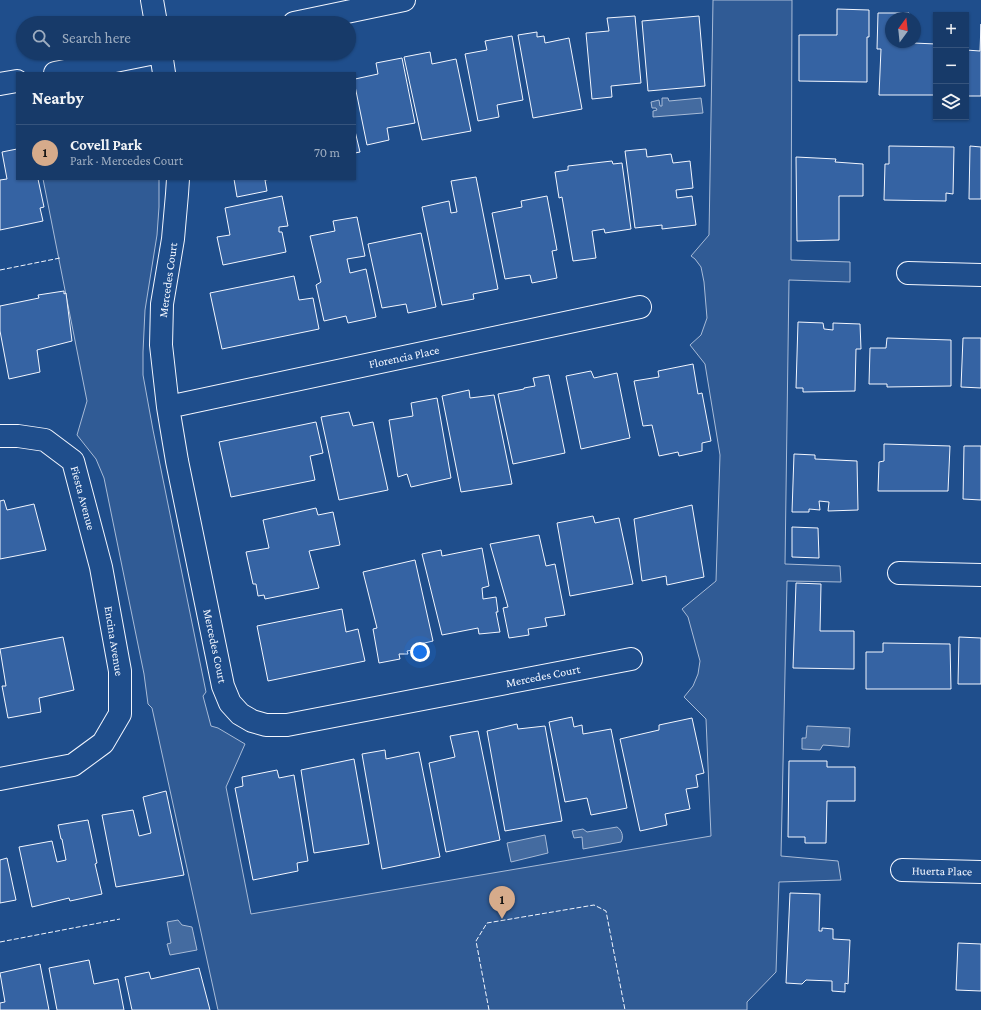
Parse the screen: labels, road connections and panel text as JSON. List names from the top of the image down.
{
  "streets": {
    "street": [
      "Mercedes Court",
      "Florencia Place",
      "Fiesta Avenue",
      "Encina Avenue",
      "Huerta Place"
    ]
  },
  "crossings": [
    ["Mercedes Court", "Florencia Place"],
    ["Fiesta Avenue", "Encina Avenue"]
  ],
  "north": "top",
  "page": {
    "map_buttons": ["+", "−"],
    "search": "Search here",
    "heading": "Nearby",
    "list": [
      {
        "mark": "1",
        "name": "Covell Park",
        "note": "Park · Mercedes Court",
        "value": "70 m"
      }
    ],
    "pins": "1"
  }
}
